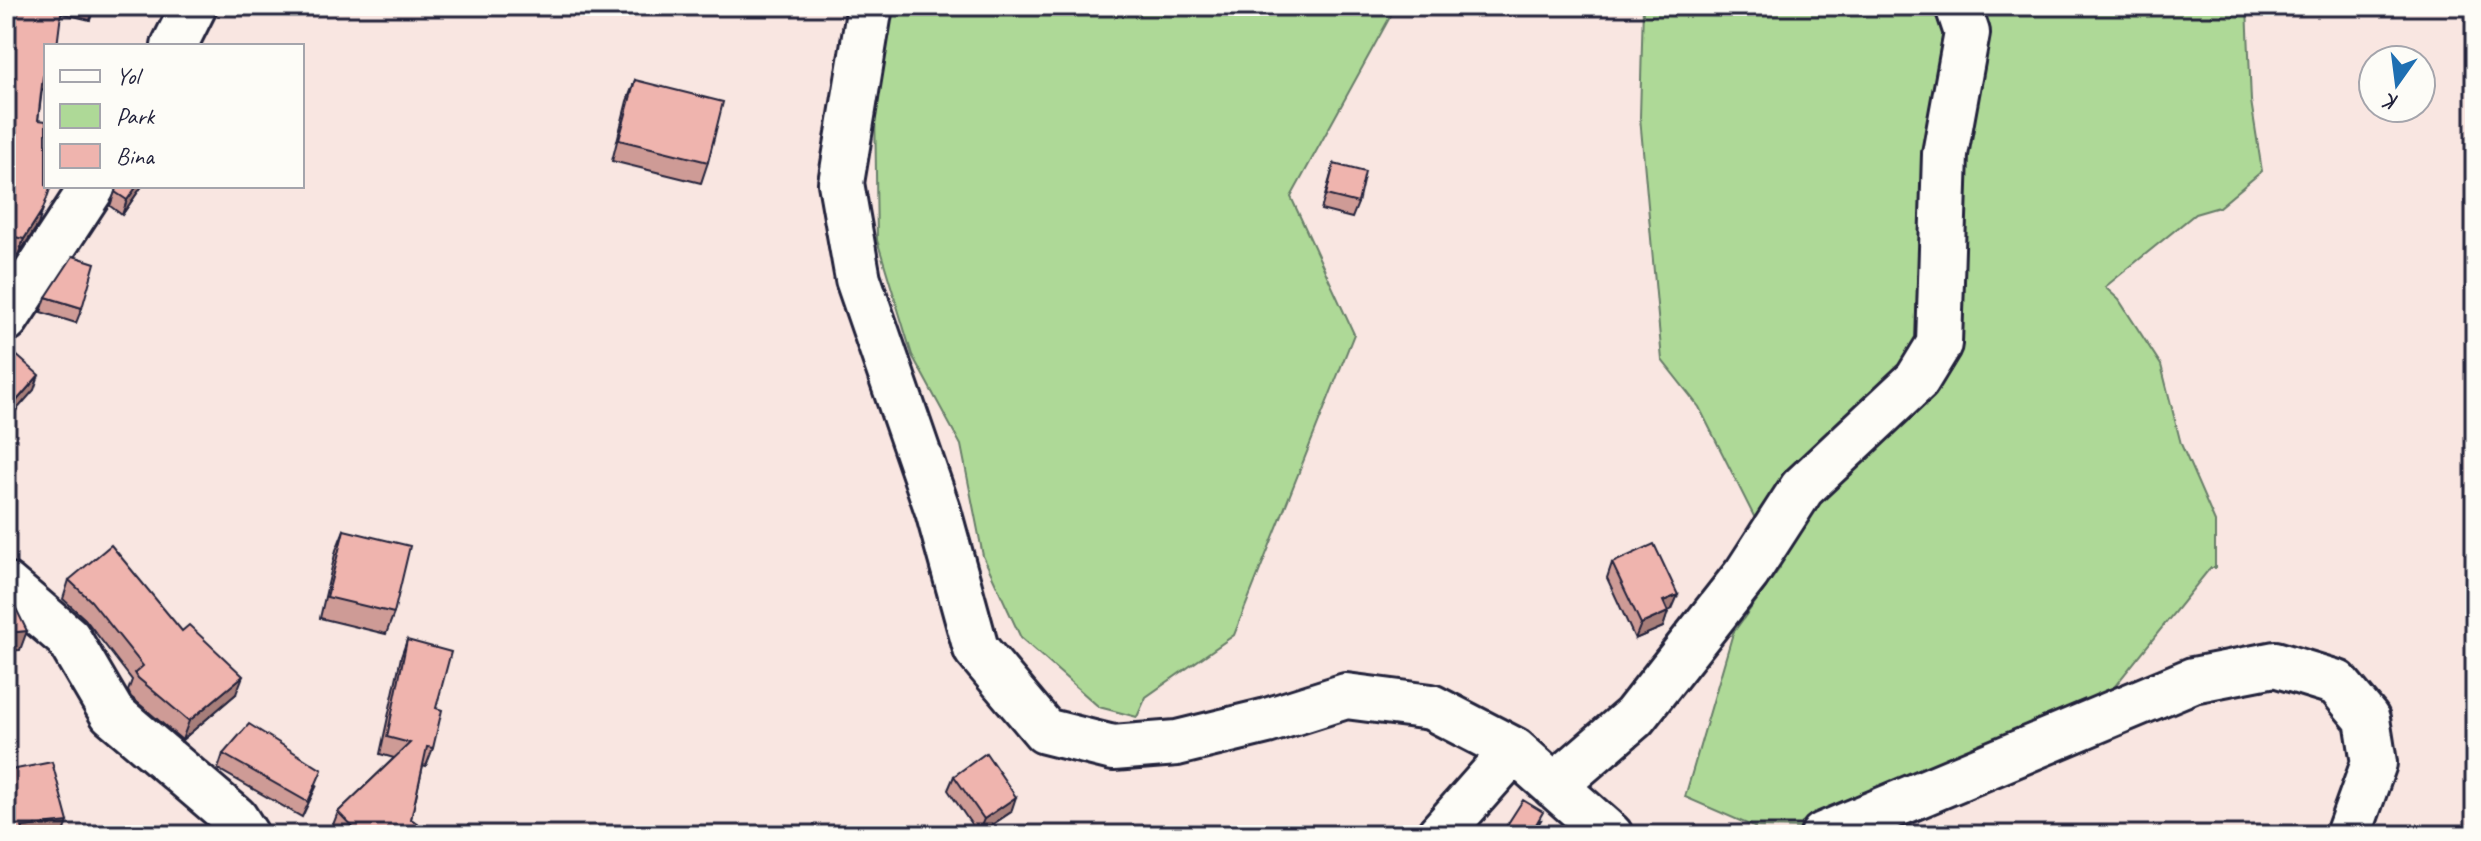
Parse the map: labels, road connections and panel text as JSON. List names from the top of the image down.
{
  "legend": ["Yol", "Park", "Bina"],
  "north": "bottom"
}
